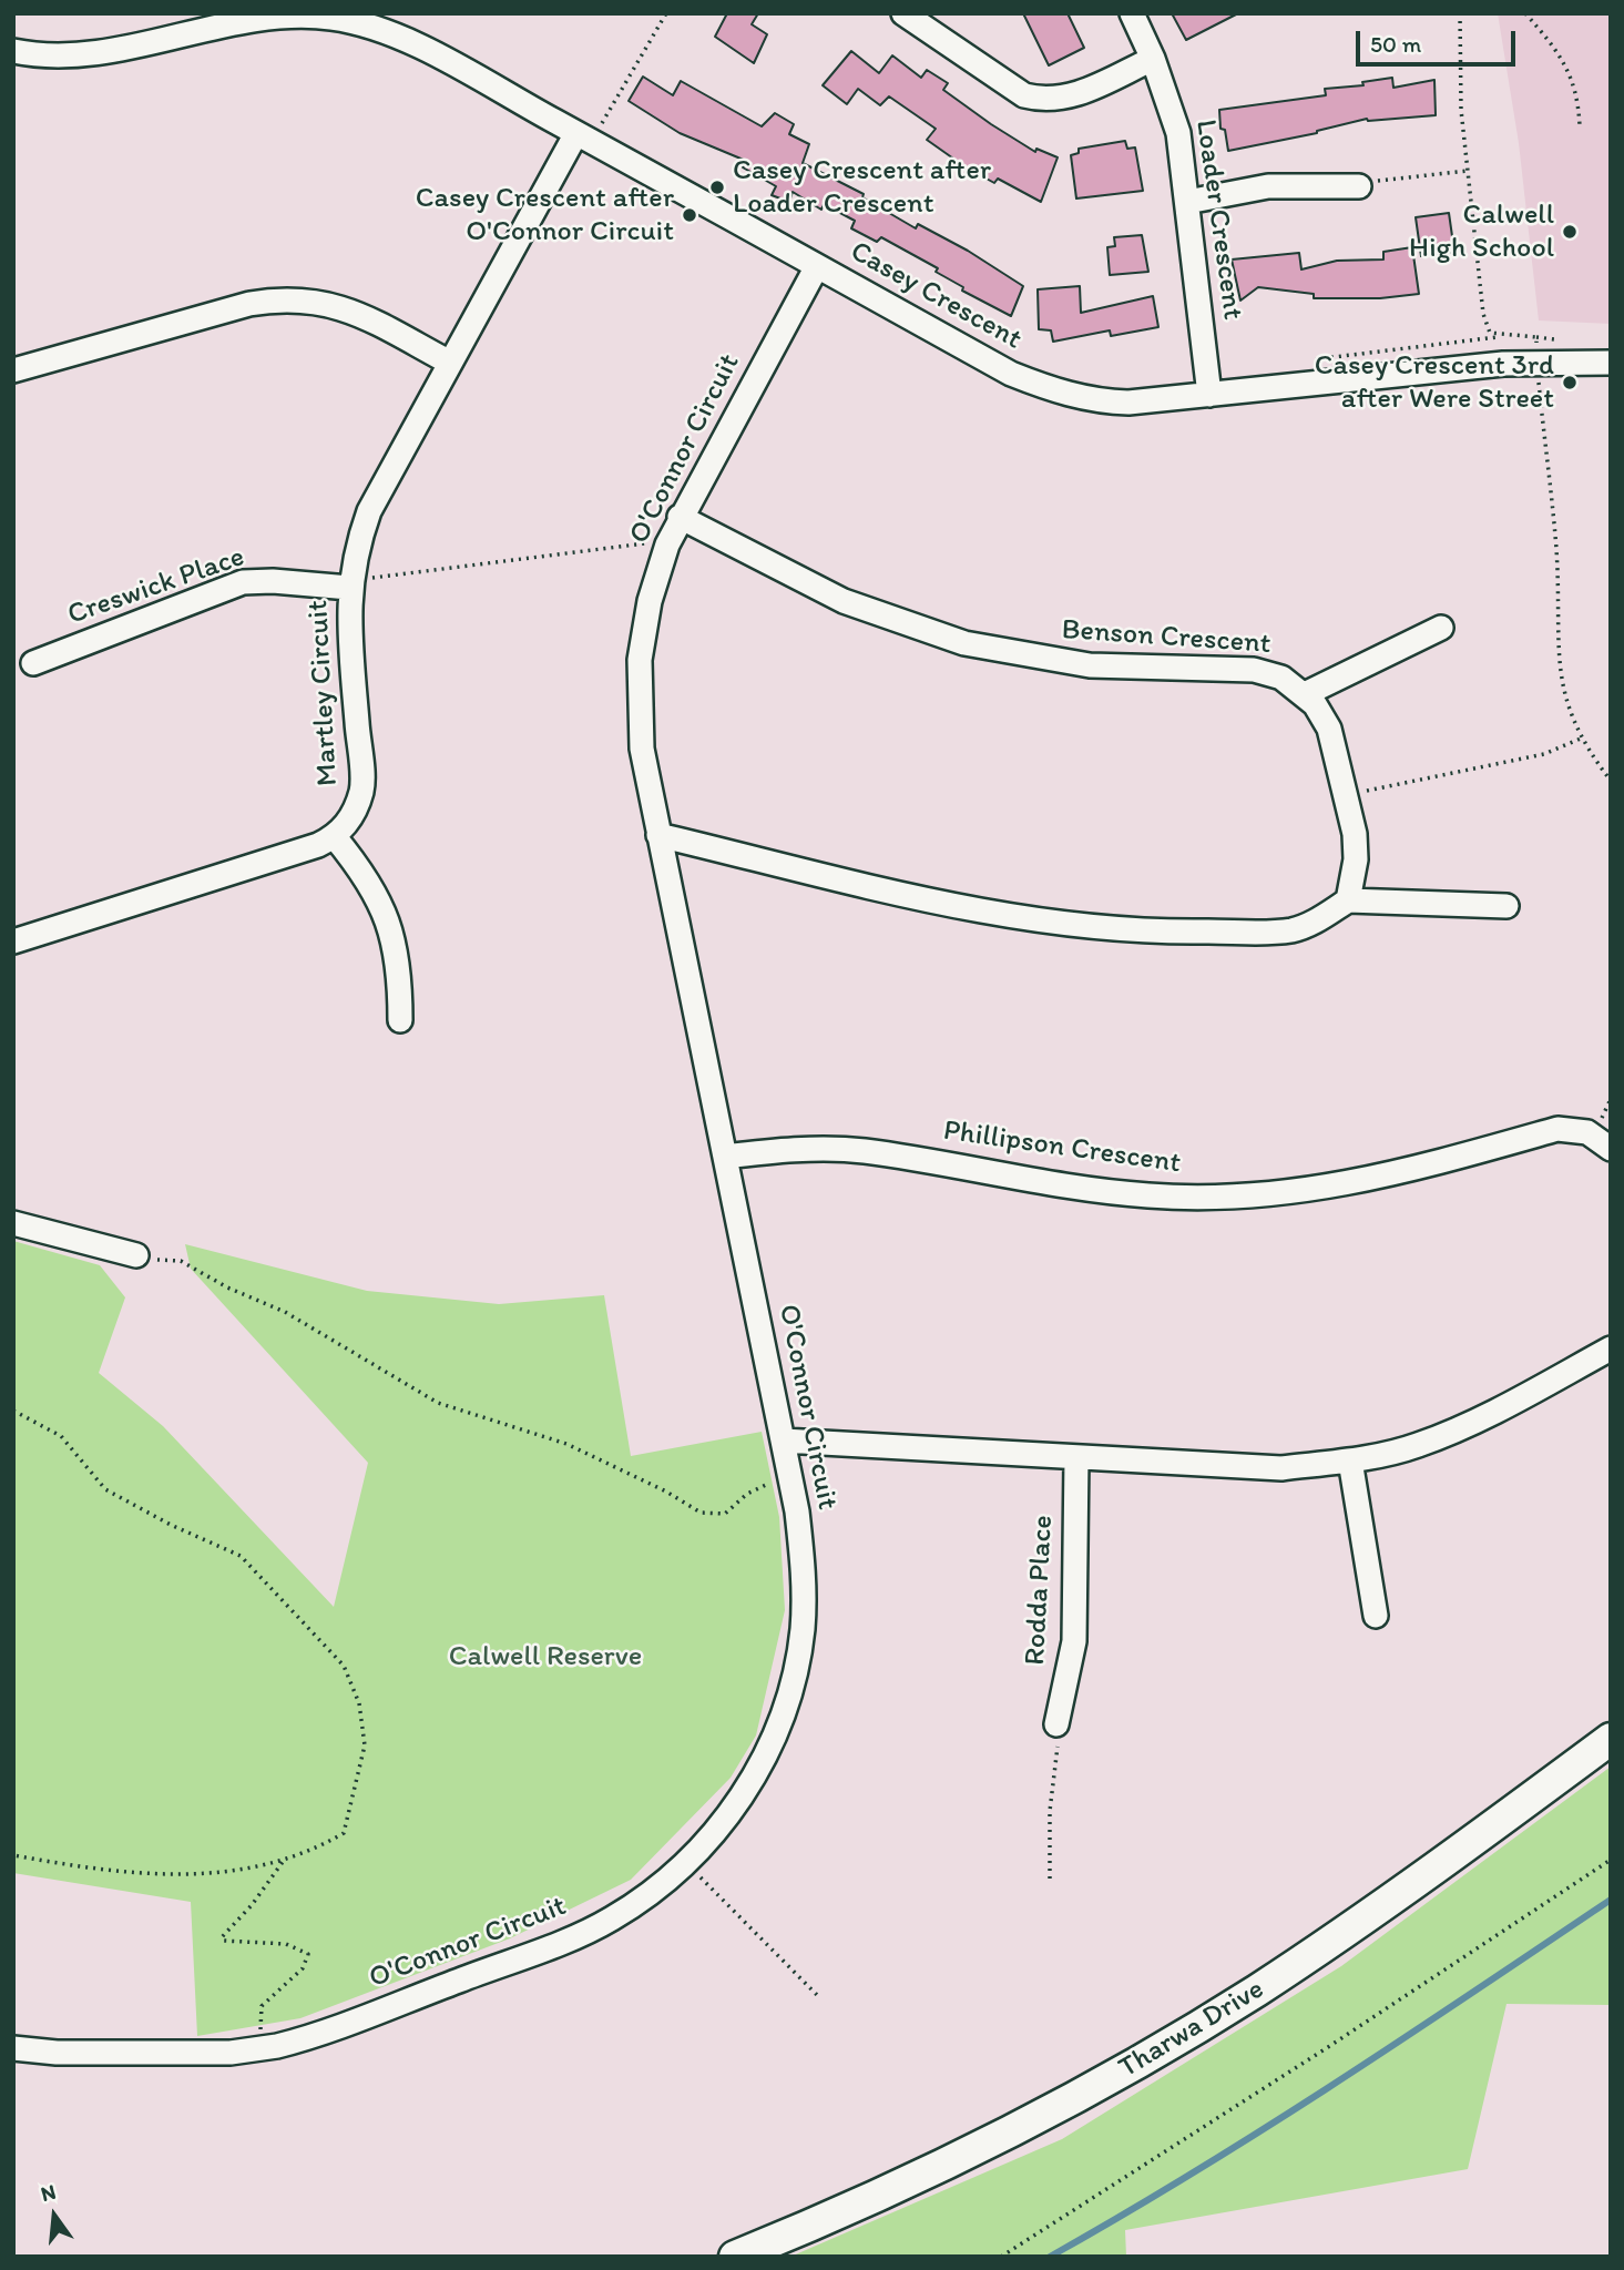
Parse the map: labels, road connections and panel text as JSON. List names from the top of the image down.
{
  "streets": {
    "main road": ["Tharwa Drive"],
    "street": [
      "Loader Crescent",
      "Casey Crescent",
      "O'Connor Circuit",
      "Creswick Place",
      "Benson Crescent",
      "Martley Circuit",
      "Phillipson Crescent",
      "Rodda Place"
    ]
  },
  "crossings": [
    ["Loader Crescent", "Casey Crescent"],
    ["Casey Crescent", "O'Connor Circuit"],
    ["Casey Crescent", "Martley Circuit"],
    ["O'Connor Circuit", "Benson Crescent"],
    ["O'Connor Circuit", "Phillipson Crescent"],
    ["Creswick Place", "Martley Circuit"]
  ],
  "parks": ["Calwell Reserve"],
  "places": [
    "Casey Crescent after Loader Crescent",
    "Casey Crescent after O'Connor Circuit",
    "Calwell High School",
    "Casey Crescent 3rd after Were Street"
  ],
  "scale_bar": "50 m",
  "north": "top"
}
